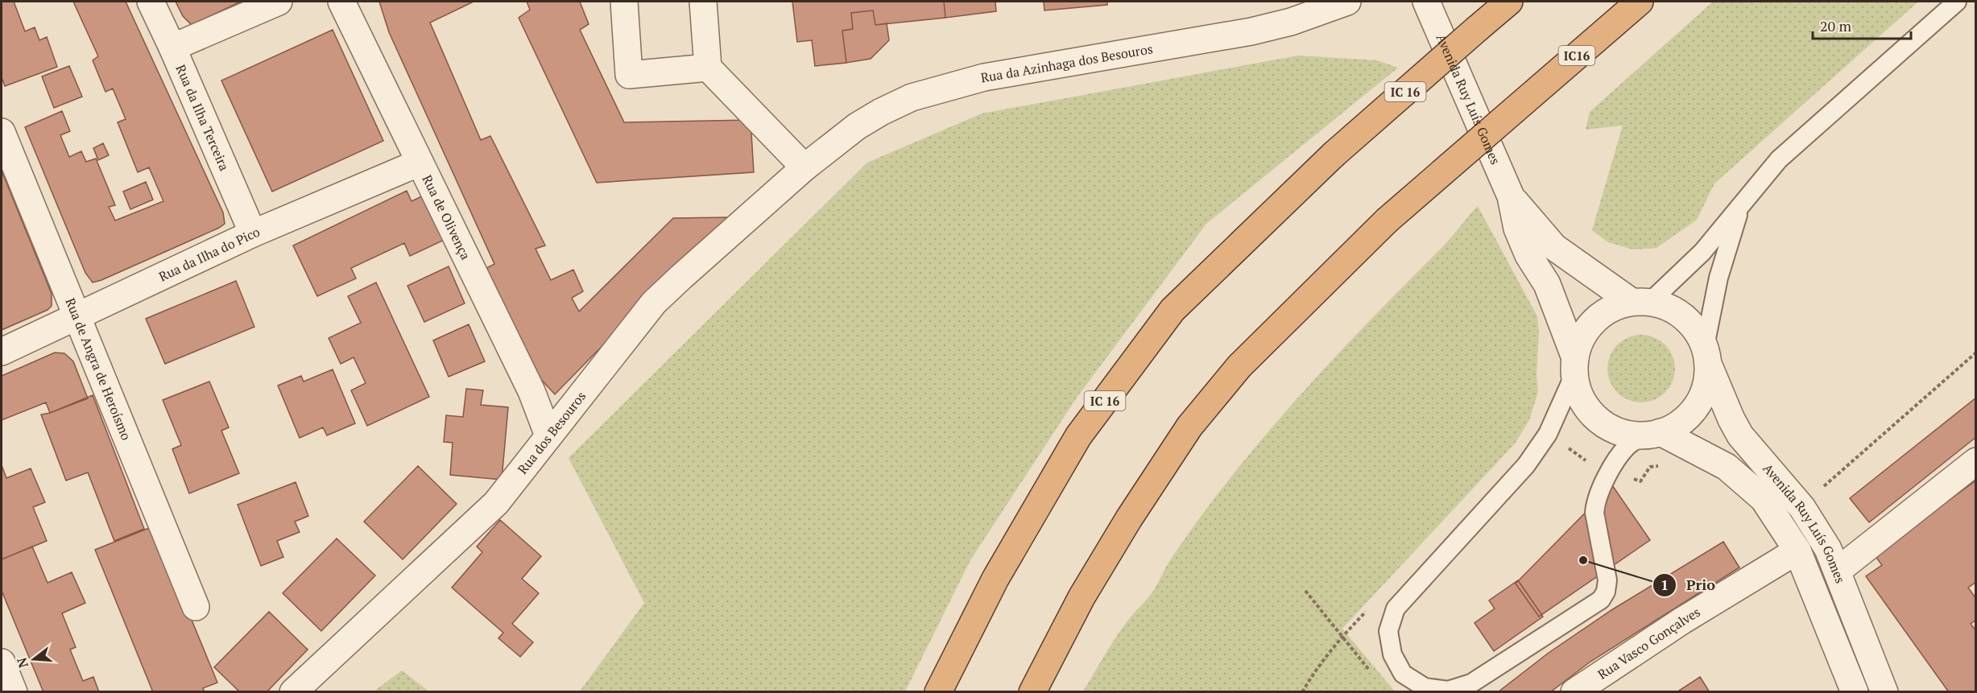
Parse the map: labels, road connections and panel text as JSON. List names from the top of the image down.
{
  "streets": {
    "highway": ["IC16", "IC 16"],
    "street": [
      "Rua da Azinhaga dos Besouros",
      "Avenida Ruy Luís Gomes",
      "Rua da Ilha Terceira",
      "Rua de Olivença",
      "Rua da Ilha do Pico",
      "Rua de Angra de Heroísmo",
      "Rua dos Besouros",
      "Rua Vasco Gonçalves"
    ]
  },
  "crossings": [
    ["Rua da Azinhaga dos Besouros", "Rua dos Besouros"],
    ["Avenida Ruy Luís Gomes", "Rua Vasco Gonçalves"],
    ["Rua da Ilha Terceira", "Rua da Ilha do Pico"],
    ["Rua de Olivença", "Rua da Ilha do Pico"],
    ["Rua de Olivença", "Rua dos Besouros"],
    ["Rua da Ilha do Pico", "Rua de Angra de Heroísmo"]
  ],
  "places": ["Prio"],
  "scale_bar": "20 m",
  "north": "left"
}
